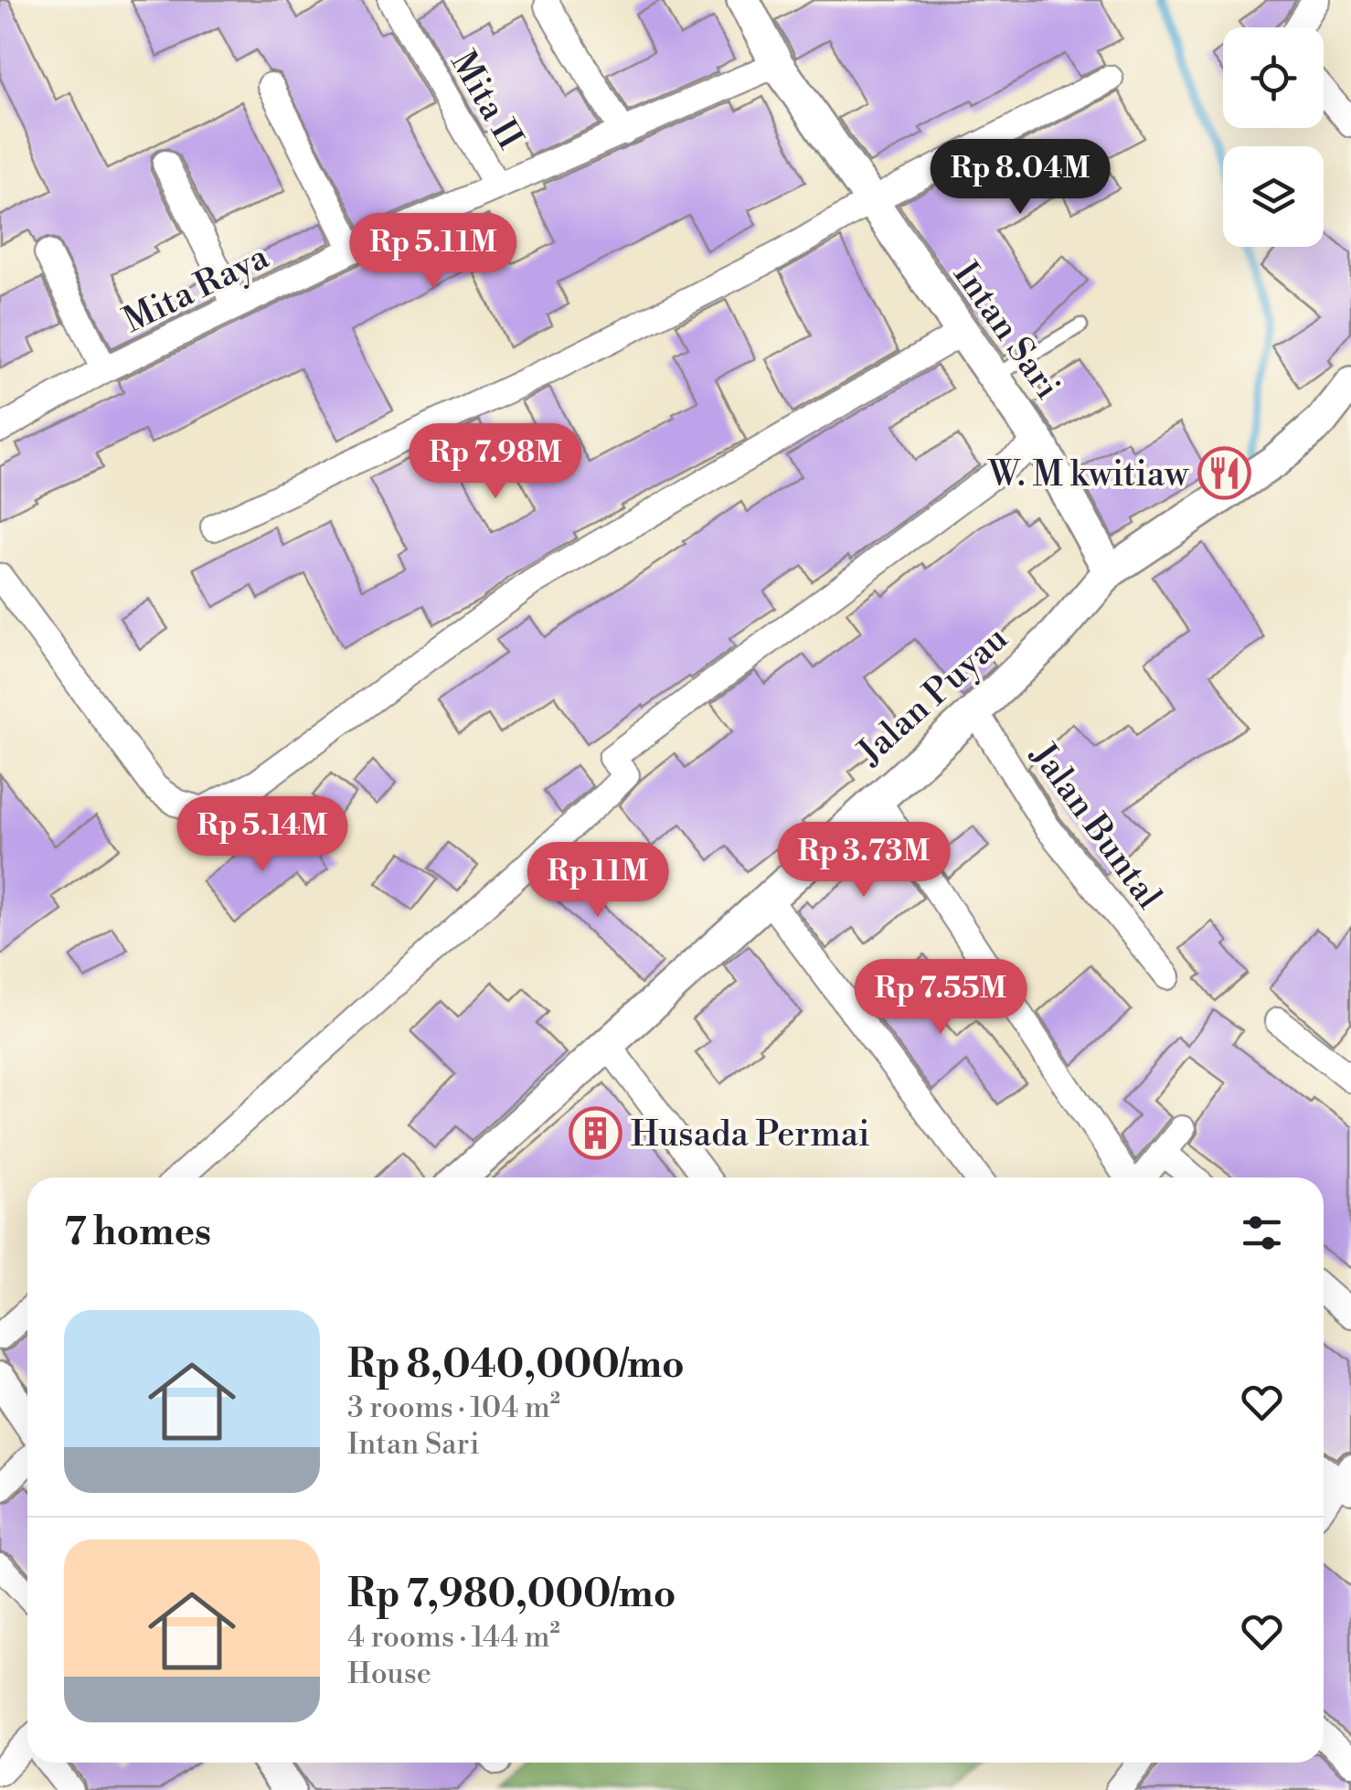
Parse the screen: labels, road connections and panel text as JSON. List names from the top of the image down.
{
  "streets": {
    "street": [
      "Mita II",
      "Mita Raya",
      "Intan Sari",
      "Jalan Puyau",
      "Jalan Buntal"
    ]
  },
  "crossings": [
    ["Mita II", "Mita Raya"],
    ["Mita Raya", "Intan Sari"],
    ["Intan Sari", "Jalan Puyau"],
    ["Jalan Puyau", "Jalan Buntal"]
  ],
  "places": {
    "restaurant": ["W. M kwitiaw"],
    "building": ["Husada Permai"]
  },
  "page": {
    "price": [
      "Rp 8.04M",
      "Rp 5.11M",
      "Rp 7.98M",
      "Rp 5.14M",
      "Rp 3.73M",
      "Rp 11M",
      "Rp 7.55M"
    ],
    "heading": "7 homes",
    "list": [
      {
        "name": "Rp 8,040,000/mo",
        "note": "3 rooms · 104 m² · Intan Sari"
      },
      {
        "name": "Rp 7,980,000/mo",
        "note": "4 rooms · 144 m² · House"
      }
    ]
  }
}
